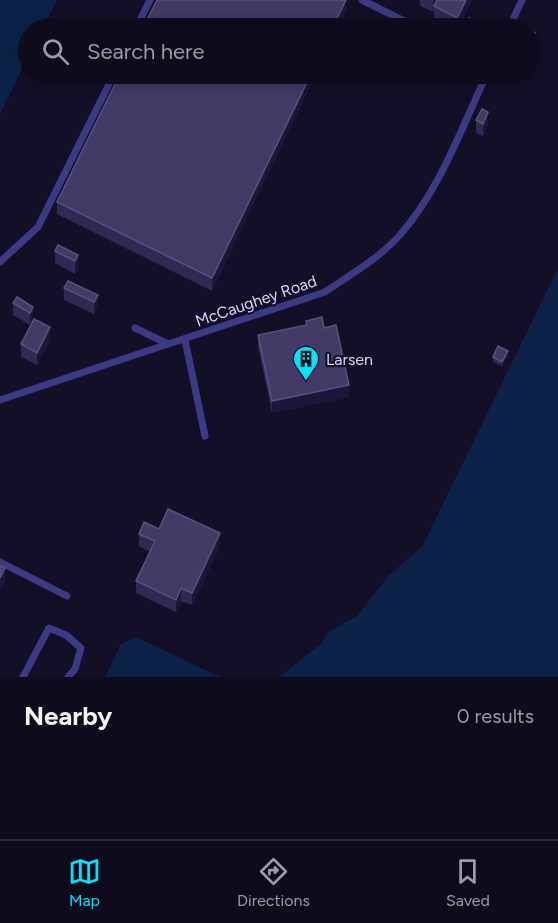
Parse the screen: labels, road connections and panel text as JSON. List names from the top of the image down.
{
  "streets": {
    "lane": ["McCaughey Road"]
  },
  "places": {
    "building": ["Larsen"]
  },
  "page": {
    "search": "Search here",
    "heading": ["Nearby", "0 results"],
    "nav": ["Map", "Directions", "Saved"]
  }
}
